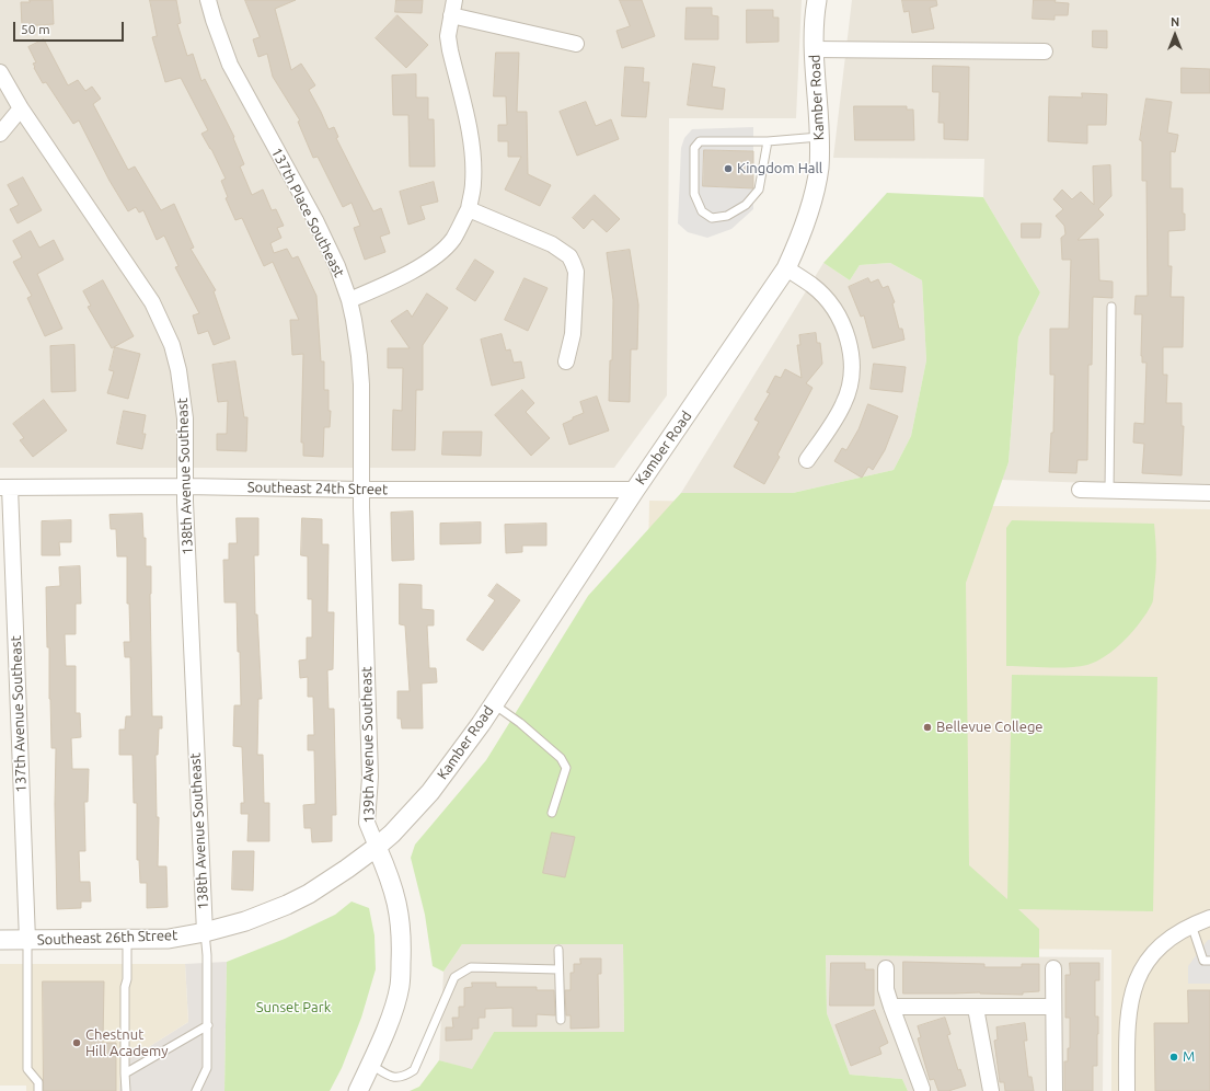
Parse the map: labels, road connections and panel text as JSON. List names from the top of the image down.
{
  "streets": {
    "street": [
      "Kamber Road",
      "137th Place Southeast",
      "138th Avenue Southeast",
      "Southeast 24th Street",
      "137th Avenue Southeast",
      "139th Avenue Southeast",
      "Southeast 26th Street"
    ]
  },
  "crossings": [
    ["Kamber Road", "Southeast 24th Street"],
    ["Kamber Road", "139th Avenue Southeast"],
    ["Kamber Road", "Southeast 26th Street"],
    ["137th Place Southeast", "Southeast 24th Street"],
    ["137th Place Southeast", "139th Avenue Southeast"],
    ["138th Avenue Southeast", "Southeast 24th Street"],
    ["138th Avenue Southeast", "Southeast 26th Street"],
    ["Southeast 24th Street", "137th Avenue Southeast"],
    ["Southeast 24th Street", "139th Avenue Southeast"],
    ["137th Avenue Southeast", "Southeast 26th Street"],
    ["139th Avenue Southeast", "Southeast 26th Street"]
  ],
  "parks": ["Sunset Park"],
  "places": [
    "Kingdom Hall",
    "Bellevue College",
    "Chestnut Hill Academy",
    "M"
  ],
  "scale_bar": "50 m",
  "north": "top"
}
